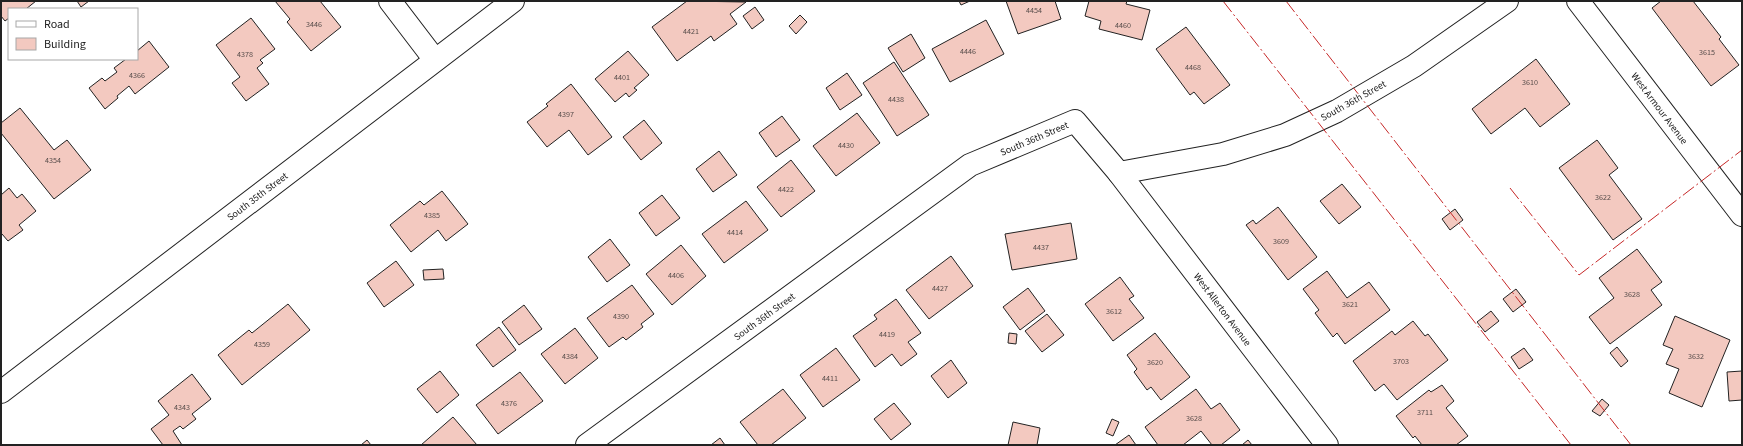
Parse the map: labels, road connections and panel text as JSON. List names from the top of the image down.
{
  "streets": {
    "street": [
      "South 36th Street",
      "West Armour Avenue",
      "South 35th Street",
      "West Allerton Avenue"
    ]
  },
  "crossings": [
    ["South 36th Street", "West Allerton Avenue"]
  ],
  "house_numbers": [
    "4454",
    "3446",
    "4460",
    "4421",
    "4446",
    "3615",
    "4378",
    "4468",
    "4366",
    "4401",
    "3610",
    "4438",
    "4397",
    "4430",
    "4354",
    "4422",
    "3622",
    "4385",
    "4414",
    "3609",
    "4437",
    "4406",
    "4427",
    "3628",
    "3621",
    "3612",
    "4390",
    "4419",
    "4359",
    "4384",
    "3632",
    "3703",
    "3620",
    "4411",
    "4376",
    "4343",
    "3711",
    "3628"
  ],
  "legend": ["Road", "Building"]
}
